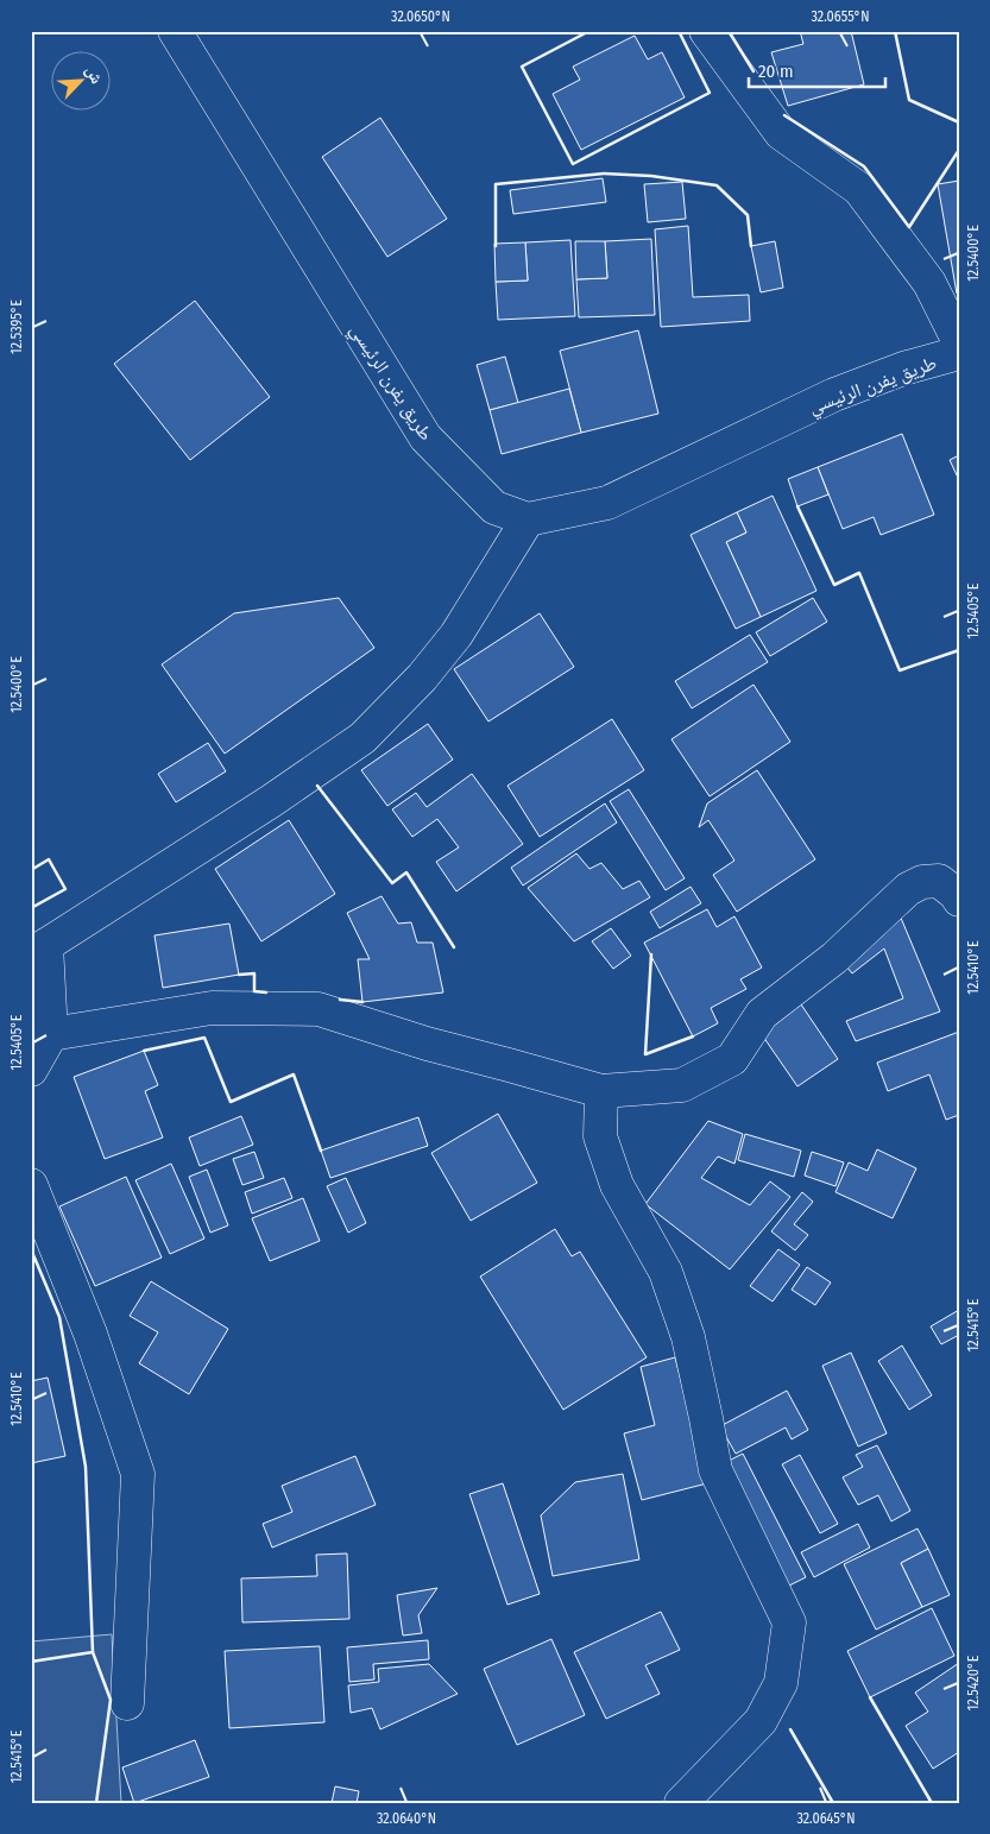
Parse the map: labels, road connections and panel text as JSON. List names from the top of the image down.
{
  "streets": {
    "street": ["طريق يفرن الرئيسي"]
  },
  "scale_bar": "20 m",
  "north": "top right",
  "coordinates": [
    "32.0650°N",
    "32.0655°N",
    "12.5400°E",
    "12.5395°E",
    "12.5405°E",
    "12.5410°E",
    "12.5415°E",
    "12.5420°E",
    "32.0640°N",
    "32.0645°N"
  ]
}
